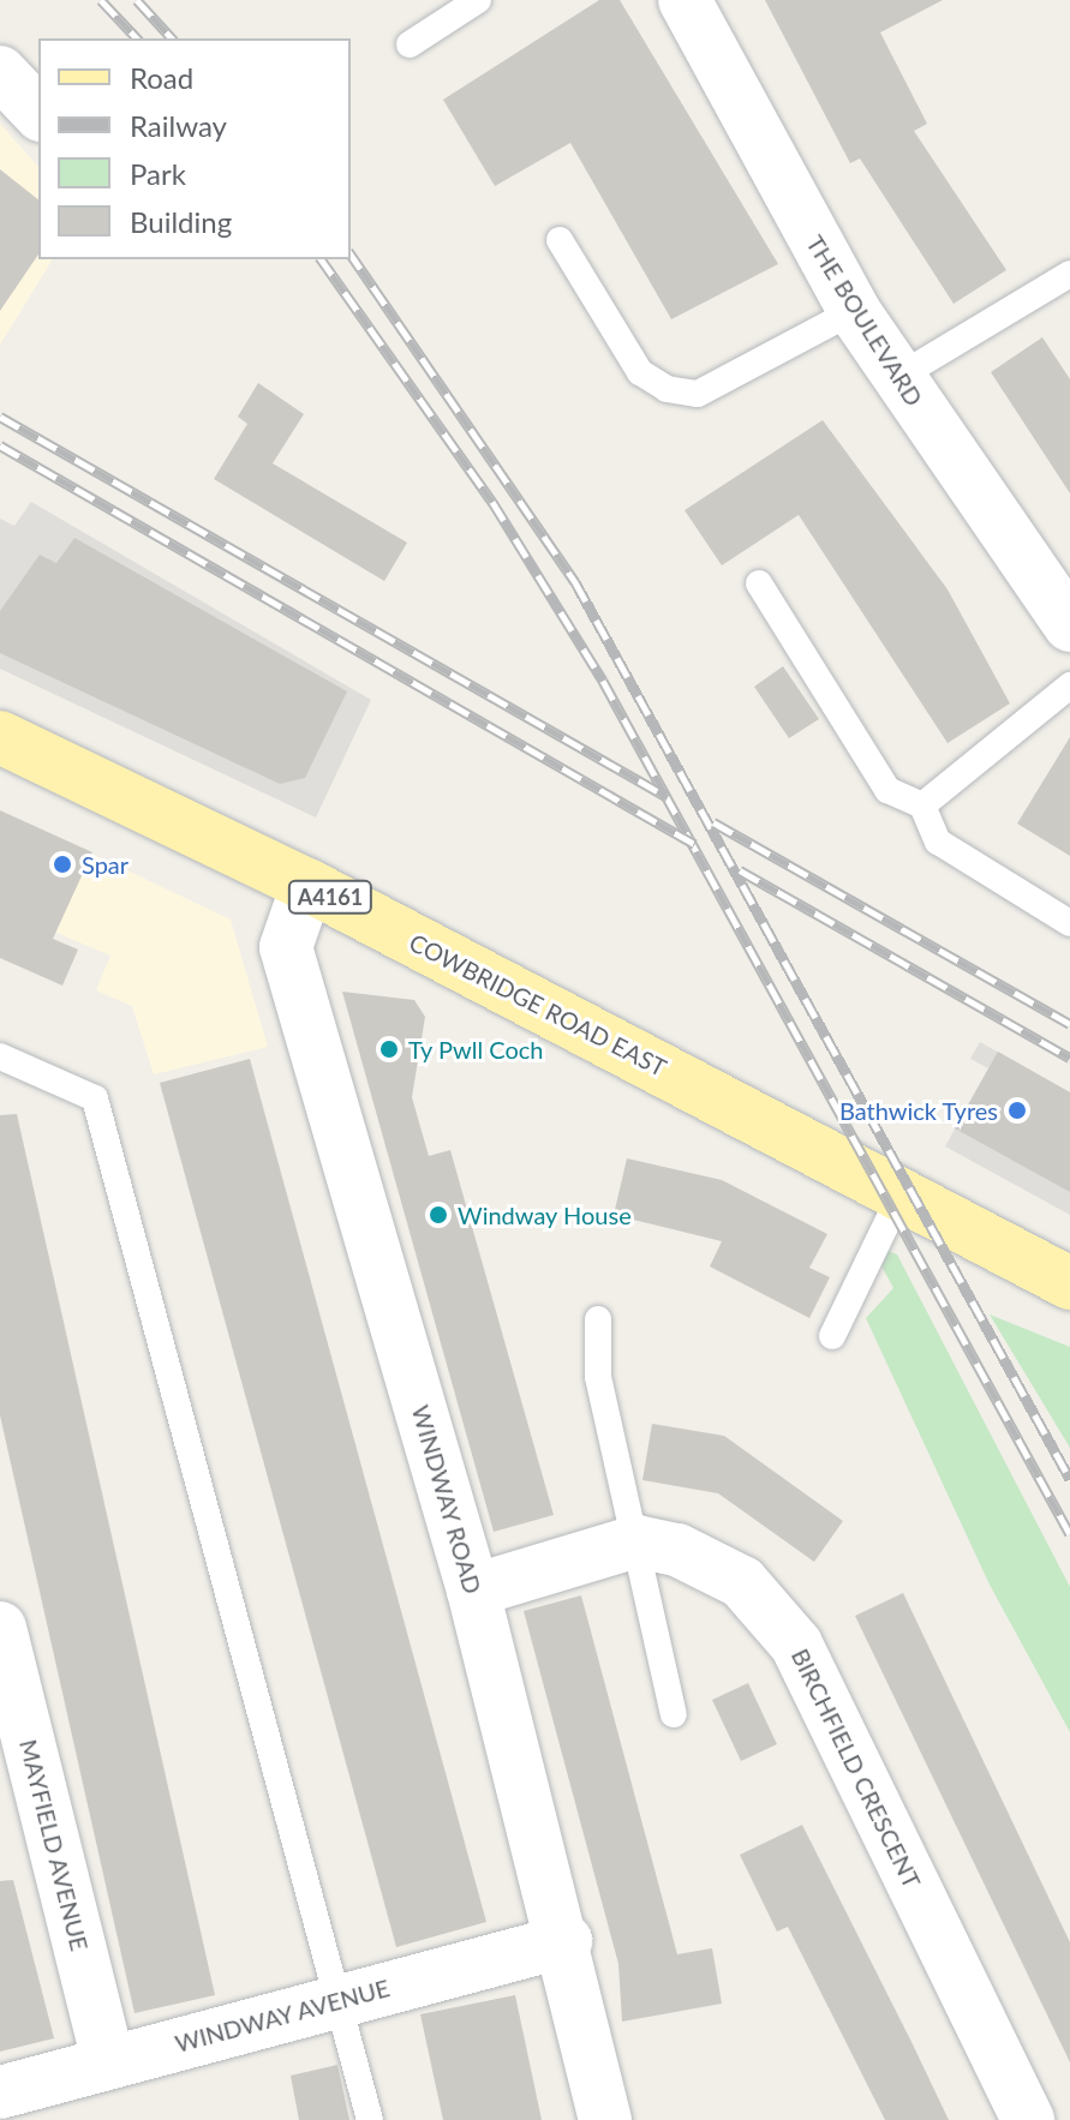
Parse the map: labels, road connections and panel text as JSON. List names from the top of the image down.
{
  "streets": {
    "main road": ["A4161", "COWBRIDGE ROAD EAST"],
    "street": [
      "THE BOULEVARD",
      "WINDWAY ROAD",
      "BIRCHFIELD CRESCENT",
      "MAYFIELD AVENUE",
      "WINDWAY AVENUE"
    ]
  },
  "crossings": [
    ["COWBRIDGE ROAD EAST", "WINDWAY ROAD"],
    ["WINDWAY ROAD", "WINDWAY AVENUE"],
    ["MAYFIELD AVENUE", "WINDWAY AVENUE"]
  ],
  "places": [
    "Spar",
    "Ty Pwll Coch",
    "Bathwick Tyres",
    "Windway House"
  ],
  "legend": [
    "Road",
    "Railway",
    "Park",
    "Building"
  ]
}
